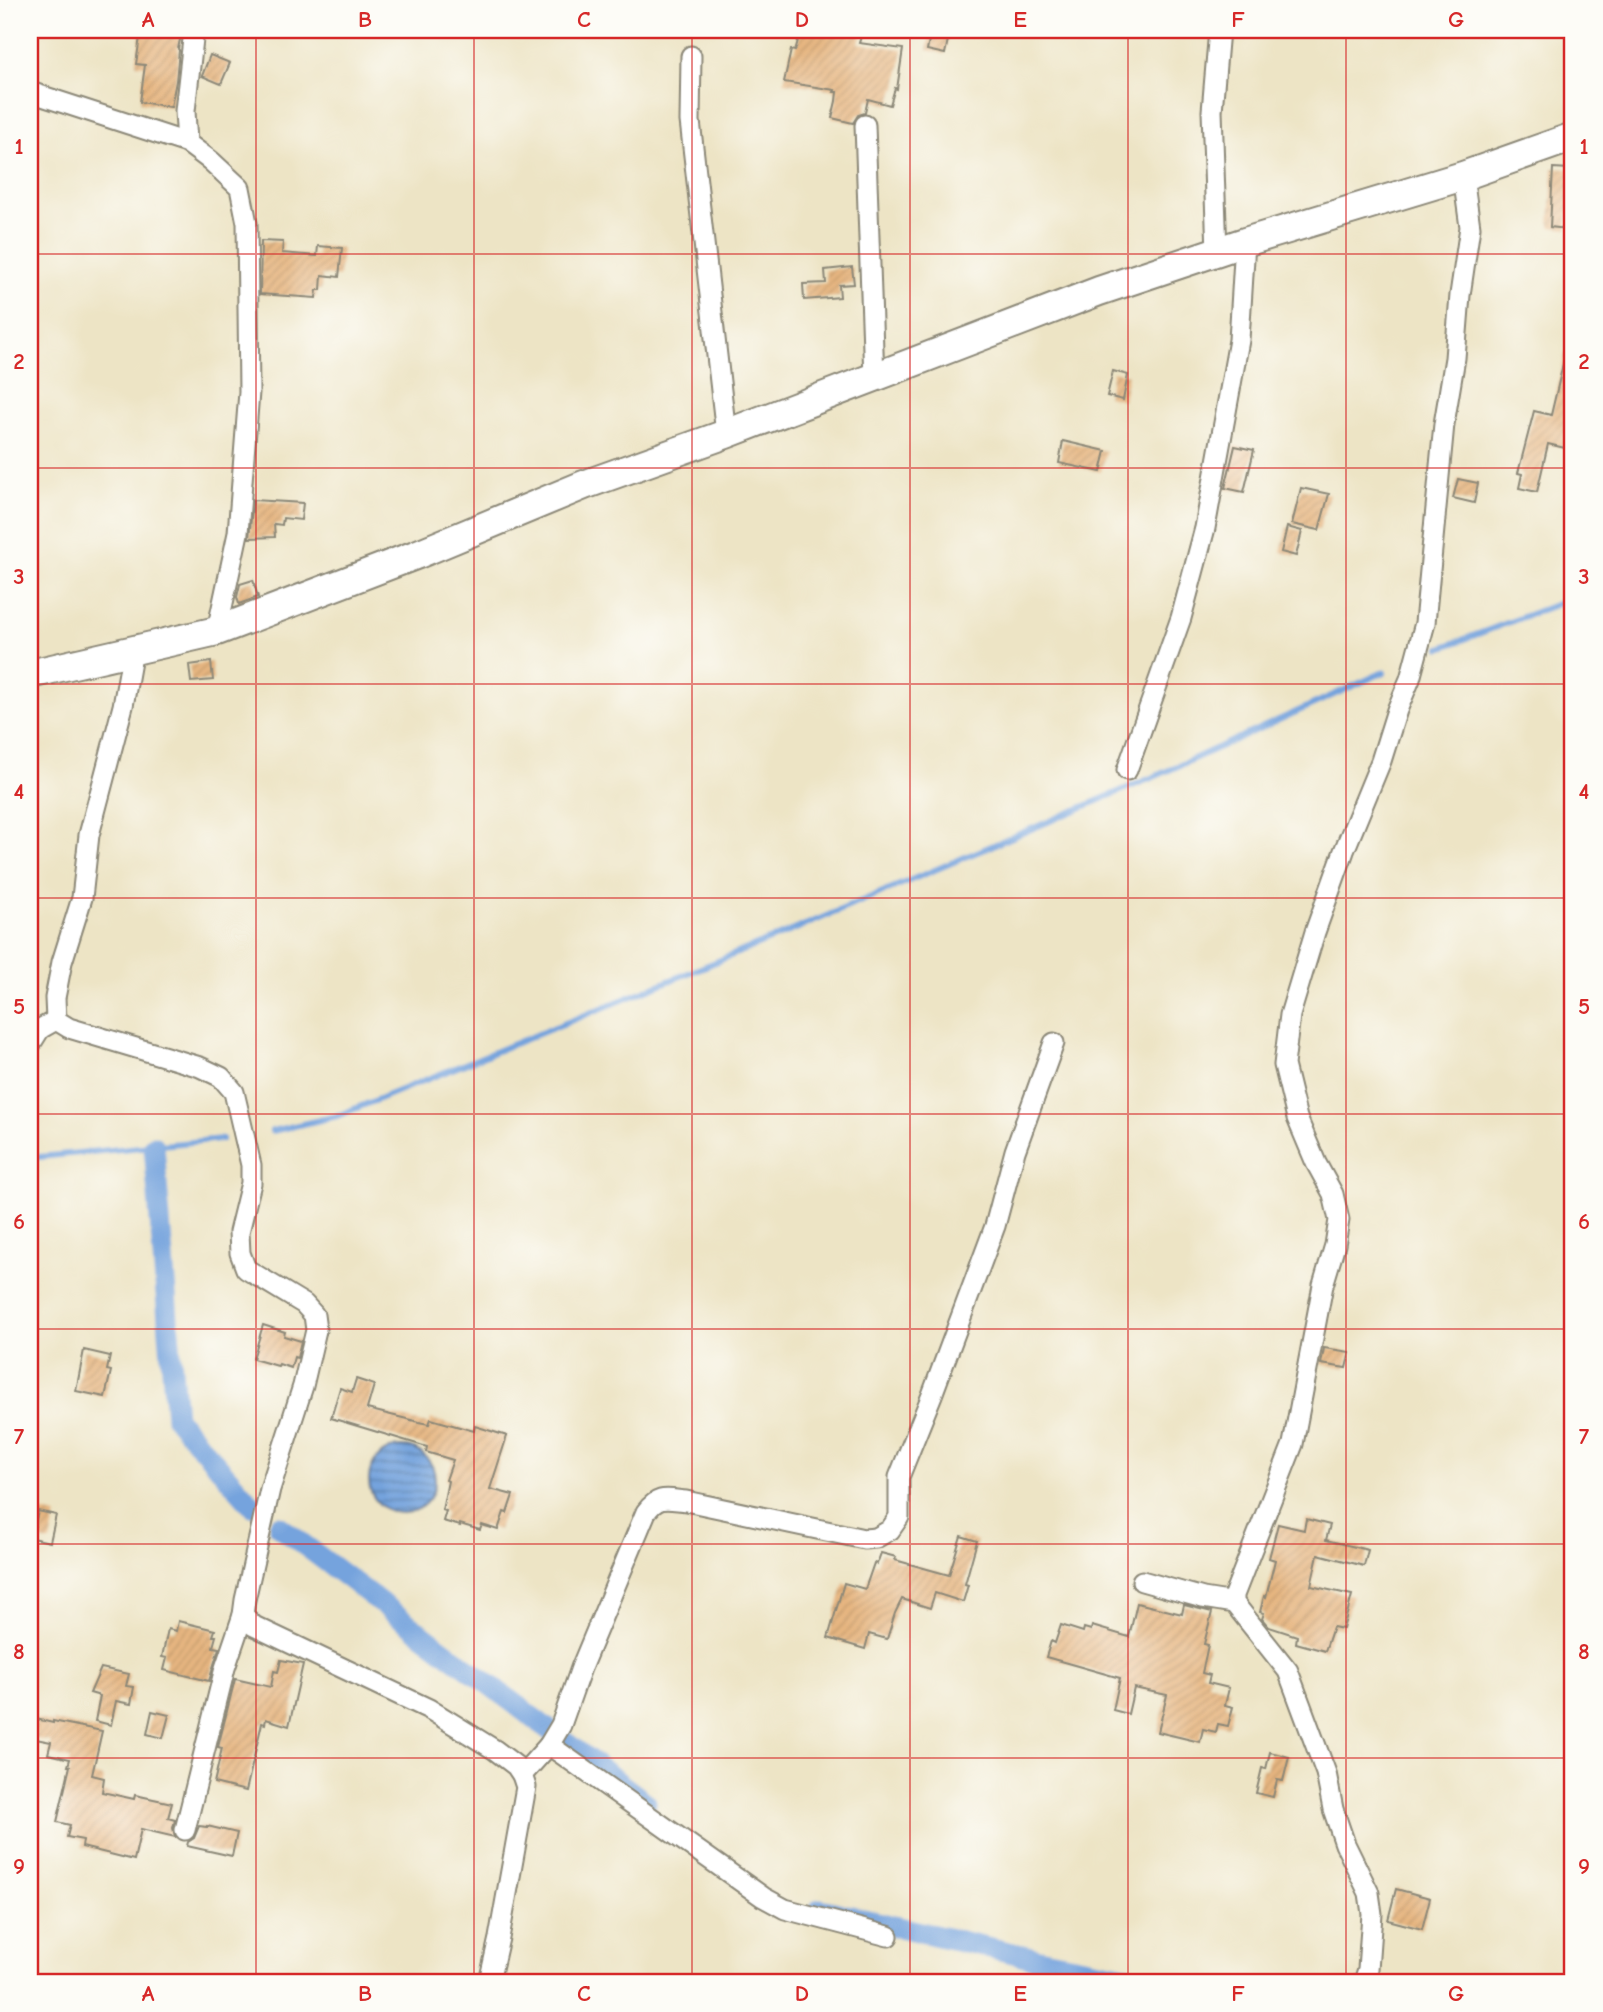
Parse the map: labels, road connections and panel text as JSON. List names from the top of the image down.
{
  "grid": {
    "columns": [
      "A",
      "B",
      "C",
      "D",
      "E",
      "F",
      "G"
    ],
    "rows": [
      "1",
      "2",
      "3",
      "4",
      "5",
      "6",
      "7",
      "8",
      "9"
    ]
  }
}
